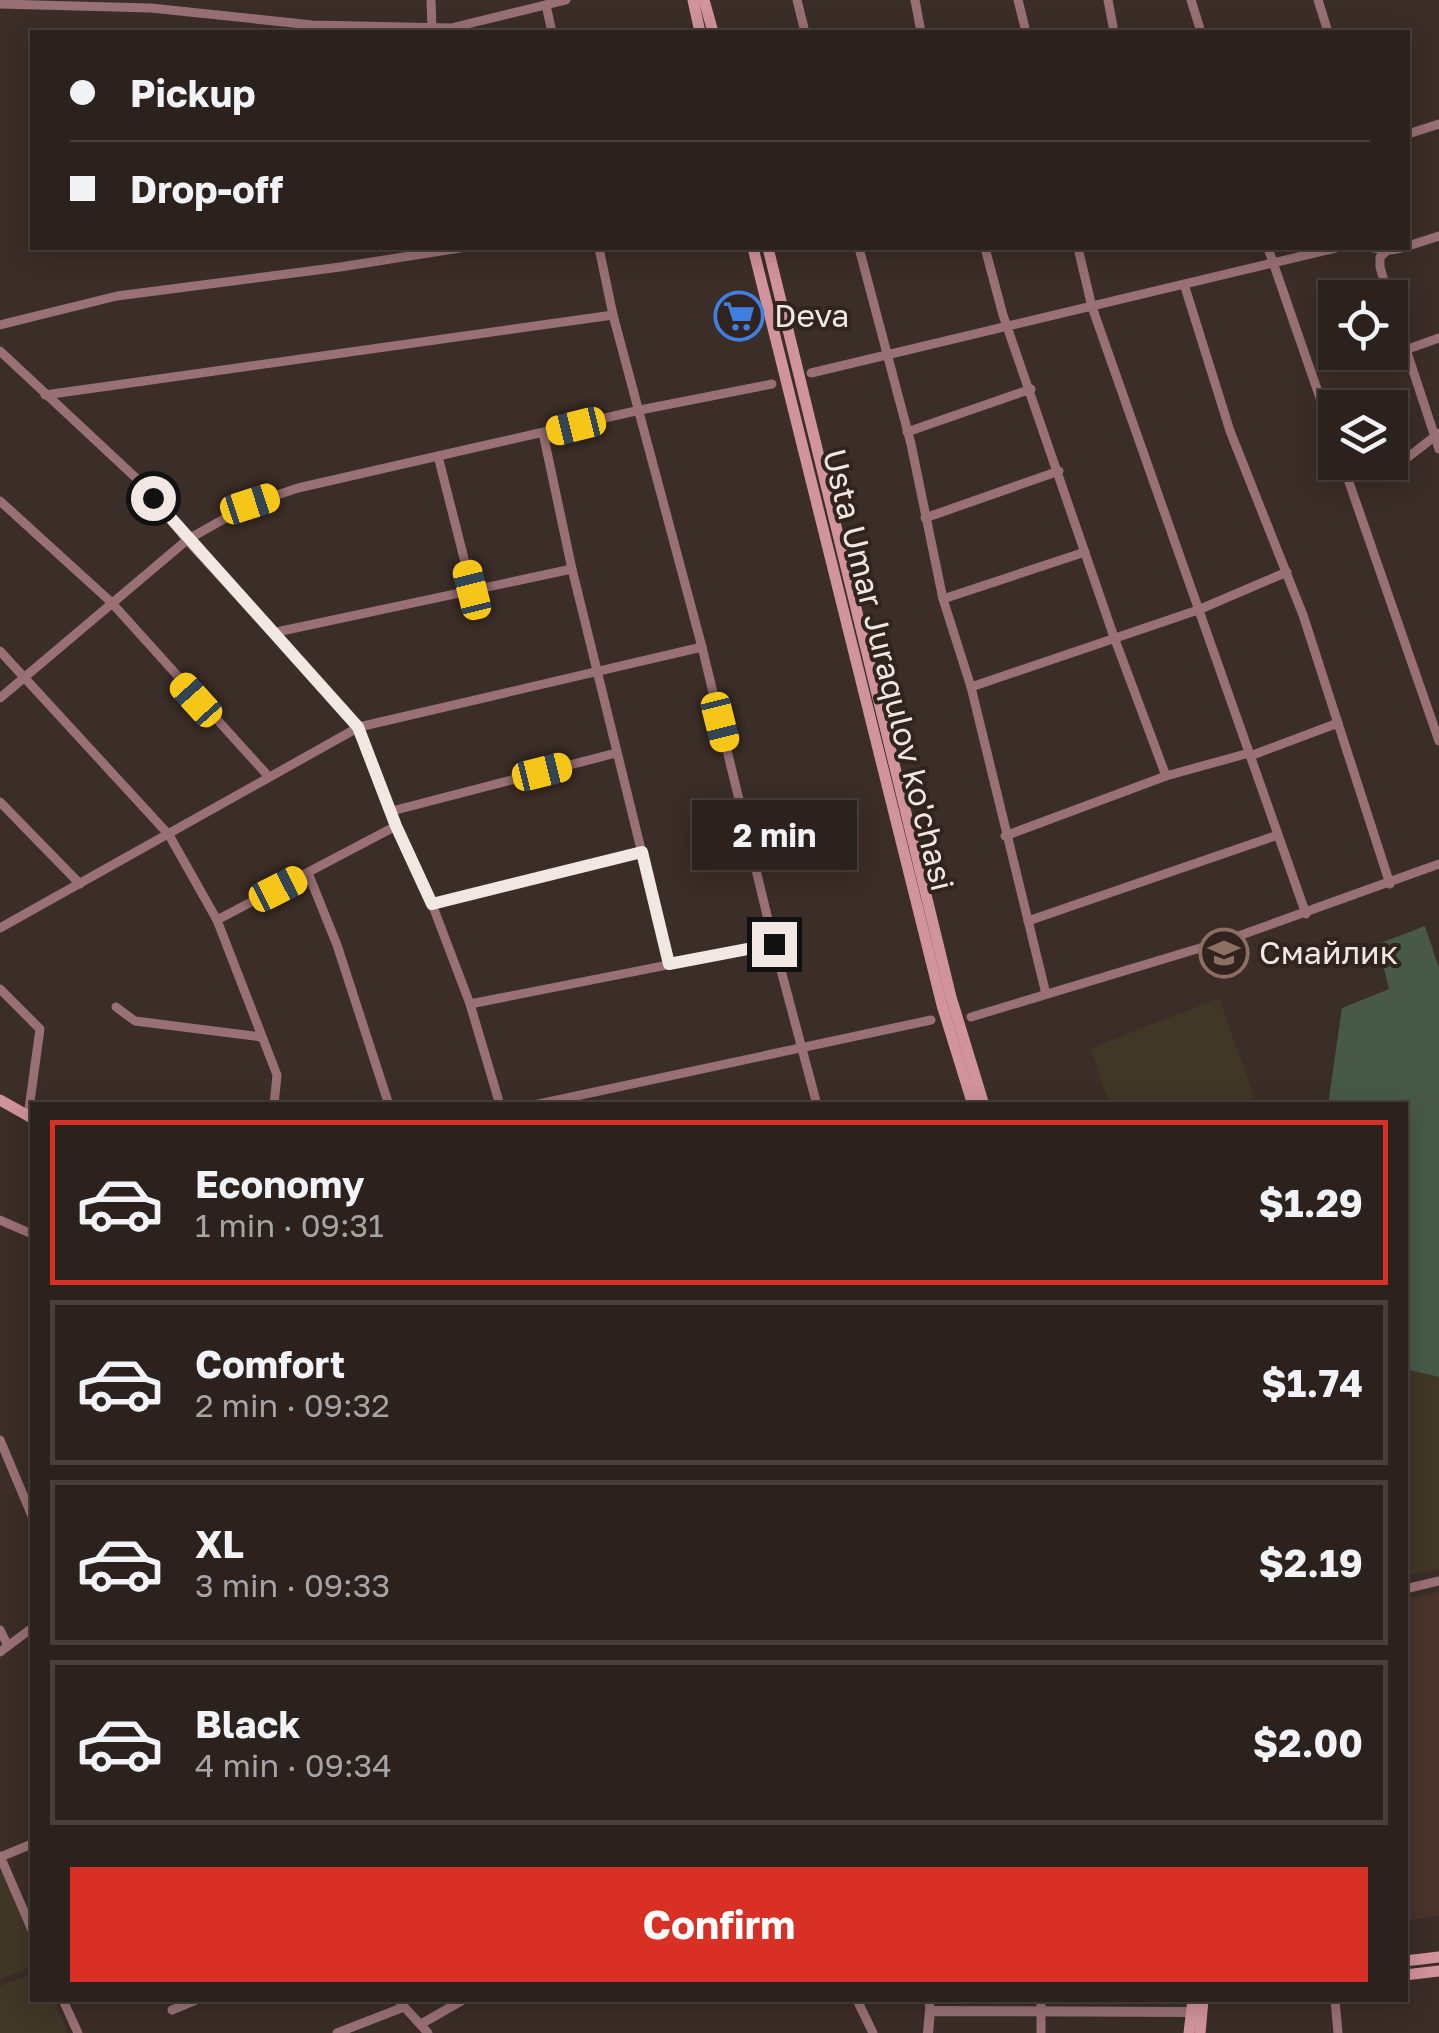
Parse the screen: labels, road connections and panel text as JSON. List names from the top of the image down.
{
  "streets": {
    "main road": ["Usta Umar Juraqulov ko'chasi"]
  },
  "places": {
    "supermarket": ["Deva"],
    "school or university": ["Смайлик"]
  },
  "page": {
    "banner": ["Pickup", "Drop-off"],
    "bubble": "2 min",
    "list": [
      {
        "name": "Economy",
        "note": "1 min · 09:31",
        "value": "$1.29"
      },
      {
        "name": "Comfort",
        "note": "2 min · 09:32",
        "value": "$1.74"
      },
      {
        "name": "XL",
        "note": "3 min · 09:33",
        "value": "$2.19"
      },
      {
        "name": "Black",
        "note": "4 min · 09:34",
        "value": "$2.00"
      }
    ],
    "buttons": "Confirm"
  }
}
